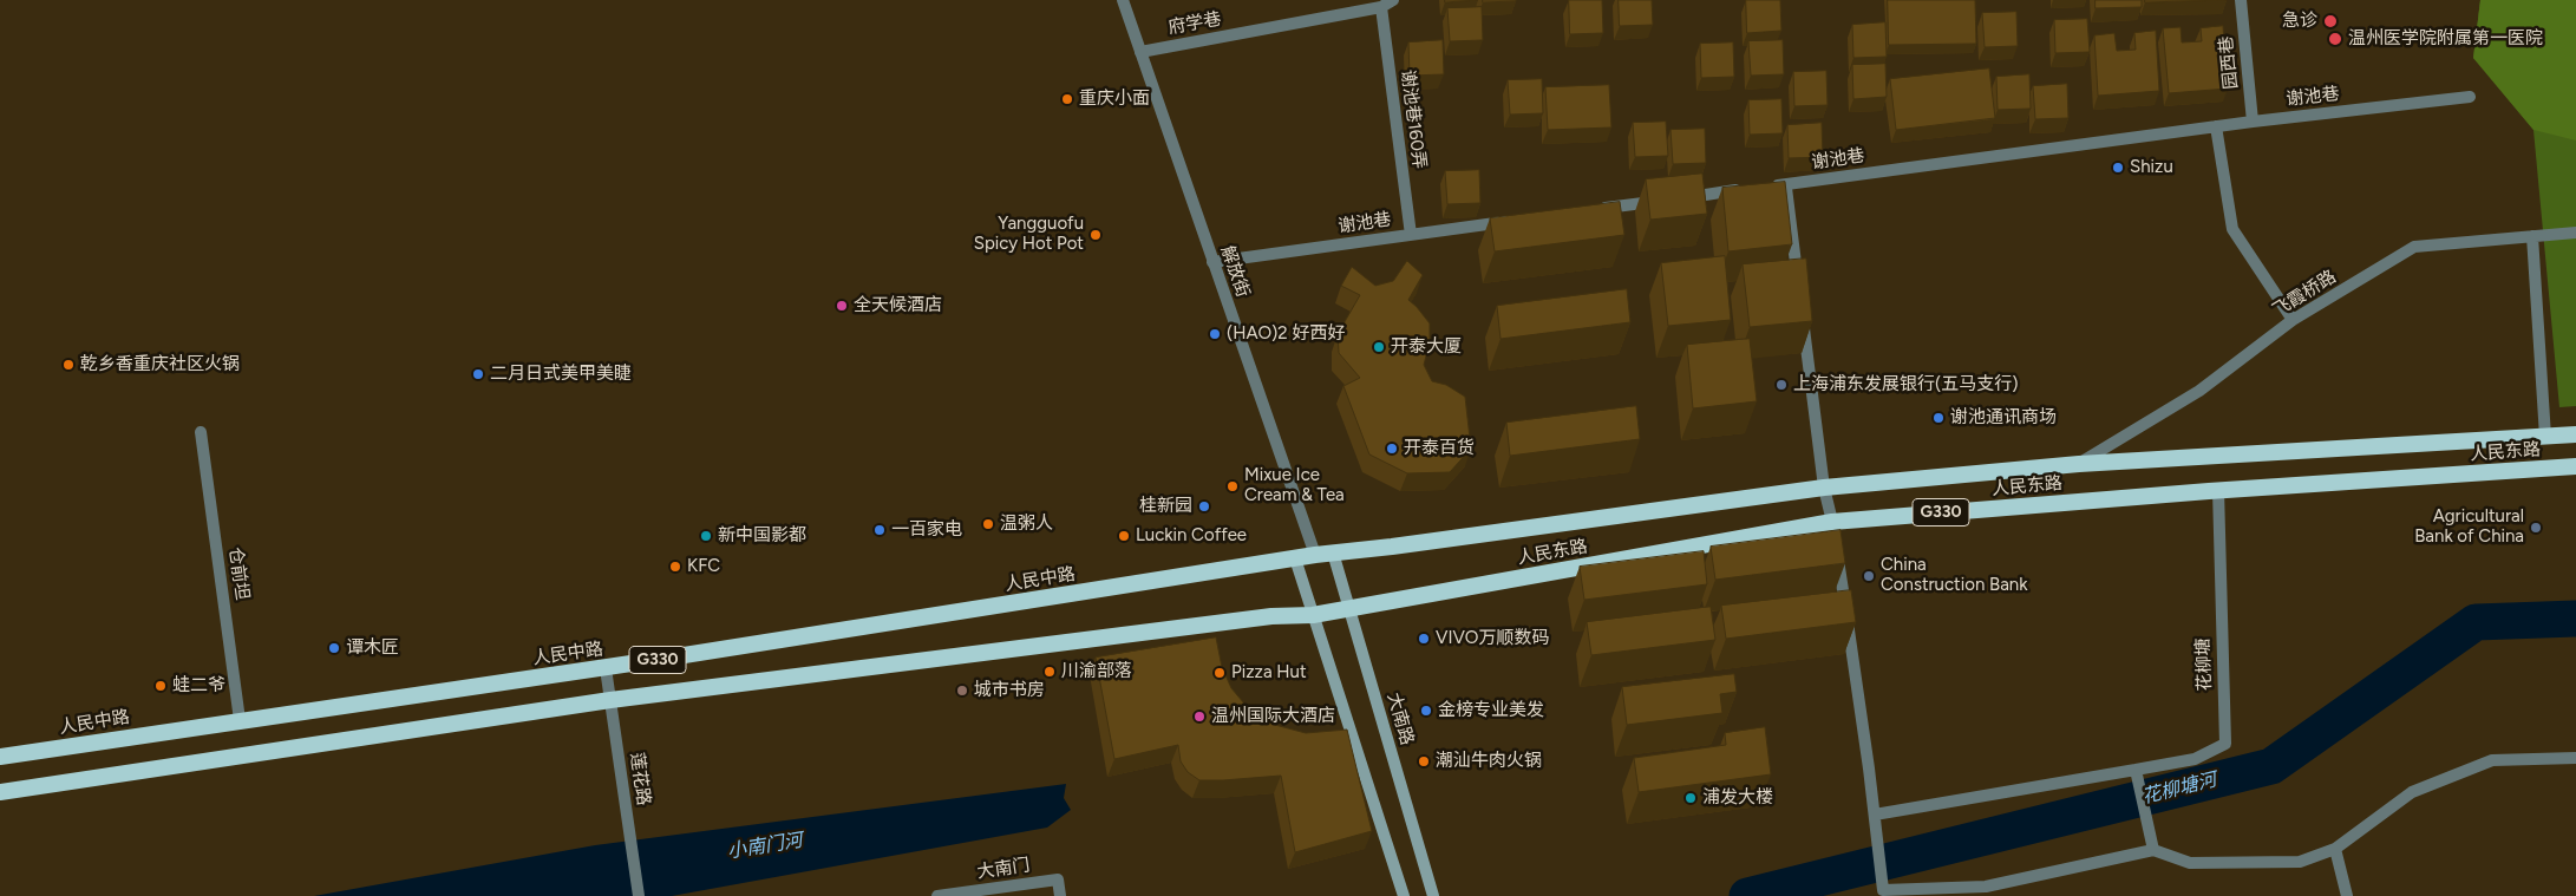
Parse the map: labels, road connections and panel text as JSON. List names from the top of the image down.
{
  "streets": {
    "highway": ["人民东路", "G330", "人民中路"],
    "main road": ["大南路"],
    "street": [
      "府学巷",
      "园西巷",
      "谢池巷",
      "谢池巷160弄",
      "解放街",
      "飞霞桥路",
      "仓前坦",
      "花柳塘",
      "莲花路",
      "大南门"
    ]
  },
  "crossings": [
    ["府学巷", "谢池巷160弄"],
    ["府学巷", "解放街"],
    ["园西巷", "谢池巷"],
    ["谢池巷", "谢池巷160弄"],
    ["谢池巷", "解放街"],
    ["解放街", "人民东路"],
    ["解放街", "人民中路"],
    ["飞霞桥路", "人民东路"],
    ["人民东路", "G330"],
    ["人民东路", "人民中路"],
    ["人民东路", "花柳塘"],
    ["人民东路", "大南路"],
    ["G330", "莲花路"],
    ["仓前坦", "人民中路"],
    ["人民中路", "莲花路"]
  ],
  "water": ["花柳塘河", "小南门河"],
  "places": [
    "急诊",
    "温州医学院附属第一医院",
    "重庆小面",
    "Shizu",
    "Yangguofu Spicy Hot Pot",
    "全天候酒店",
    "(HAO)2 好西好",
    "开泰大厦",
    "乾乡香重庆社区火锅",
    "二月日式美甲美睫",
    "上海浦东发展银行(五马支行)",
    "谢池通讯商场",
    "开泰百货",
    "Mixue Ice Cream & Tea",
    "桂新园",
    "温粥人",
    "Agricultural Bank of China",
    "一百家电",
    "新中国影都",
    "Luckin Coffee",
    "KFC",
    "China Construction Bank",
    "VIVO万顺数码",
    "谭木匠",
    "川渝部落",
    "Pizza Hut",
    "蛙二爷",
    "城市书房",
    "金榜专业美发",
    "温州国际大酒店",
    "潮汕牛肉火锅",
    "浦发大楼"
  ]
}
